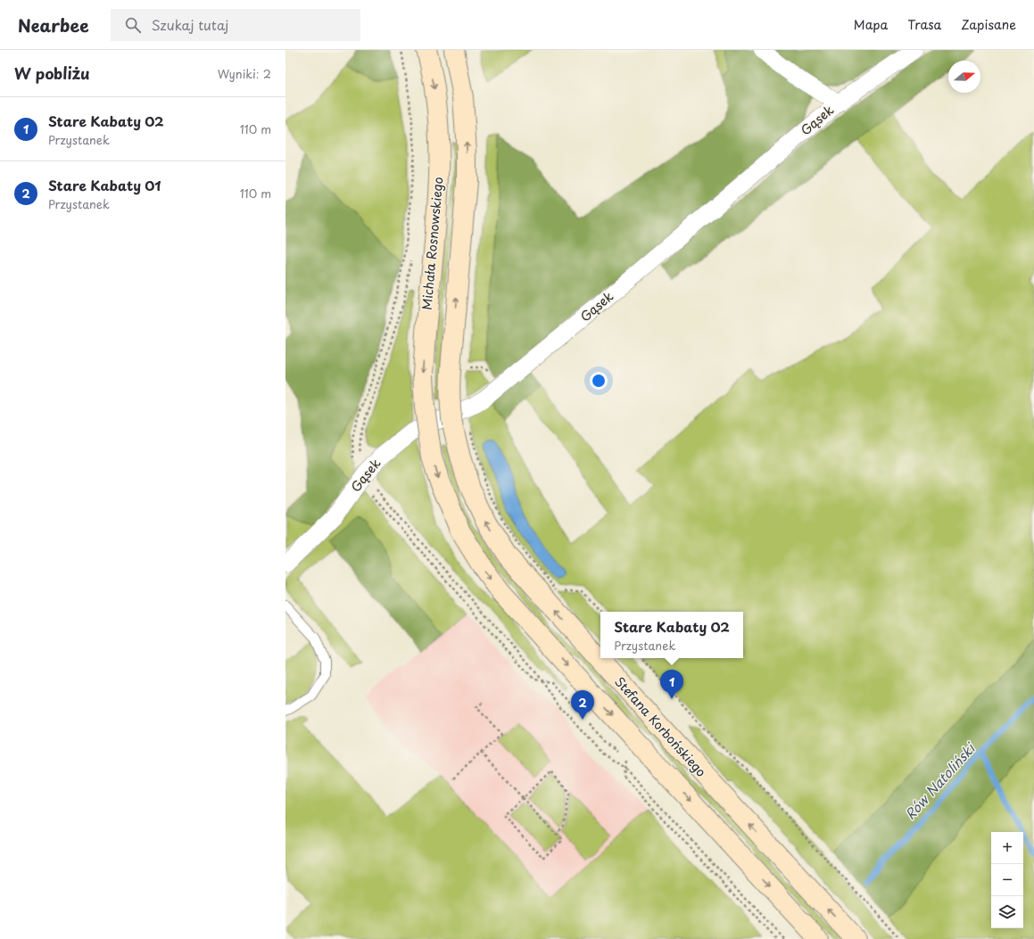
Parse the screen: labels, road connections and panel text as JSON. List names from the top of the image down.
{
  "streets": {
    "street": ["Gąsek", "Michała Rosnowskiego", "Stefana Korbońskiego"]
  },
  "one_way": ["Stefana Korbońskiego"],
  "water": ["Rów Natoliński"],
  "north": "right",
  "page": {
    "header": "Nearbee",
    "search": "Szukaj tutaj",
    "nav": ["Mapa", "Trasa", "Zapisane"],
    "heading": ["W pobliżu", "Wyniki: 2"],
    "list": [
      {
        "mark": "1",
        "name": "Stare Kabaty 02",
        "note": "Przystanek",
        "value": "110 m"
      },
      {
        "mark": "2",
        "name": "Stare Kabaty 01",
        "note": "Przystanek",
        "value": "110 m"
      }
    ],
    "popup": ["Stare Kabaty 02", "Przystanek"],
    "pins": ["1", "2"],
    "map_buttons": ["+", "−"]
  }
}
